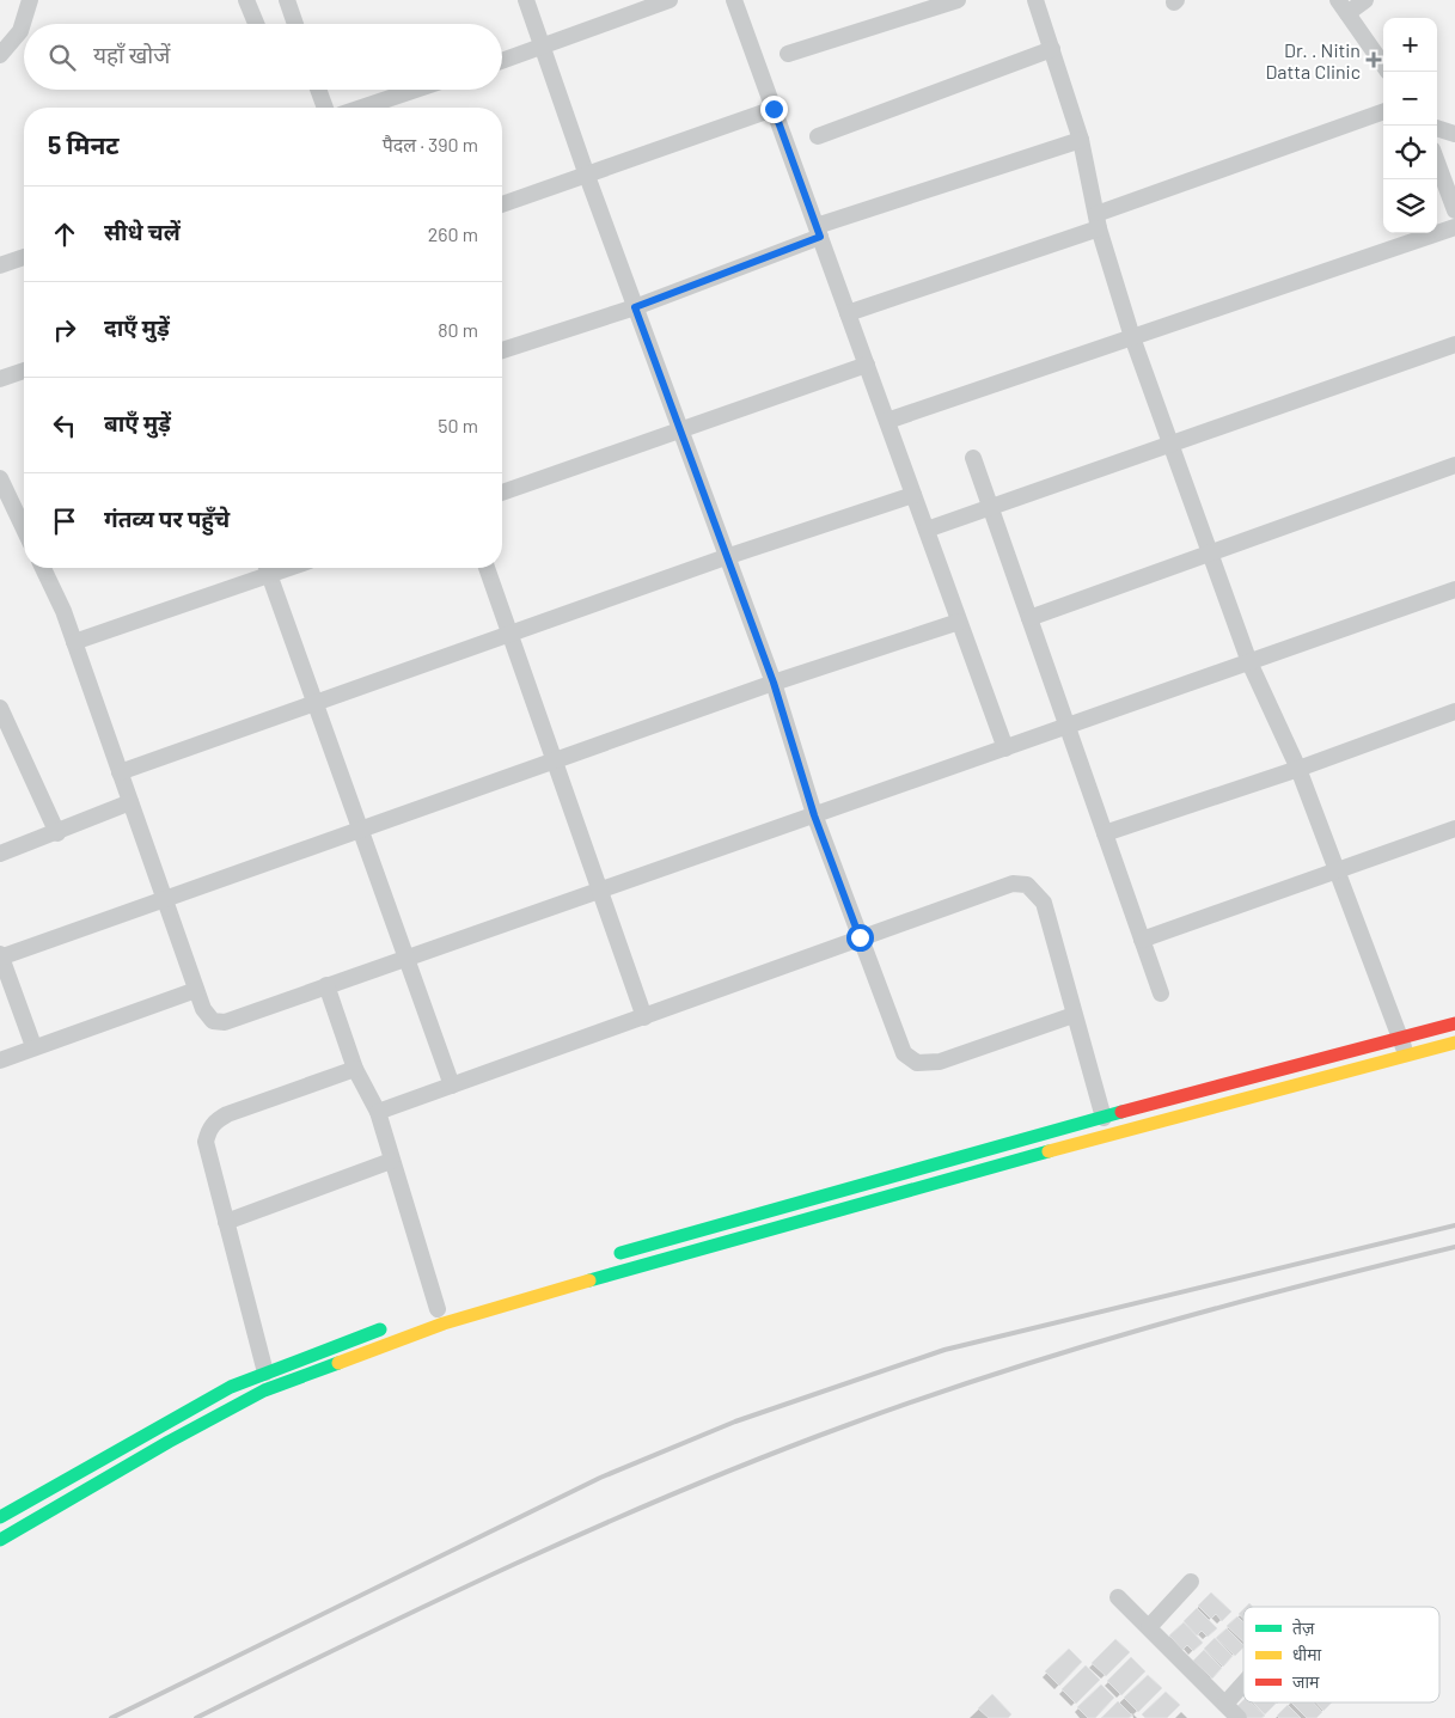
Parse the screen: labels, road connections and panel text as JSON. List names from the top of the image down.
{
  "places": {
    "health": ["Dr. . Nitin Datta Clinic"]
  },
  "legend": ["तेज़", "धीमा", "जाम"],
  "page": {
    "map_buttons": ["+", "−"],
    "search": "यहाँ खोजें",
    "heading": ["5 मिनट", "पैदल · 390 m"],
    "list": [
      ["सीधे चलें", "260 m"],
      ["दाएँ मुड़ें", "80 m"],
      ["बाएँ मुड़ें", "50 m"],
      "गंतव्य पर पहुँचे"
    ]
  }
}
